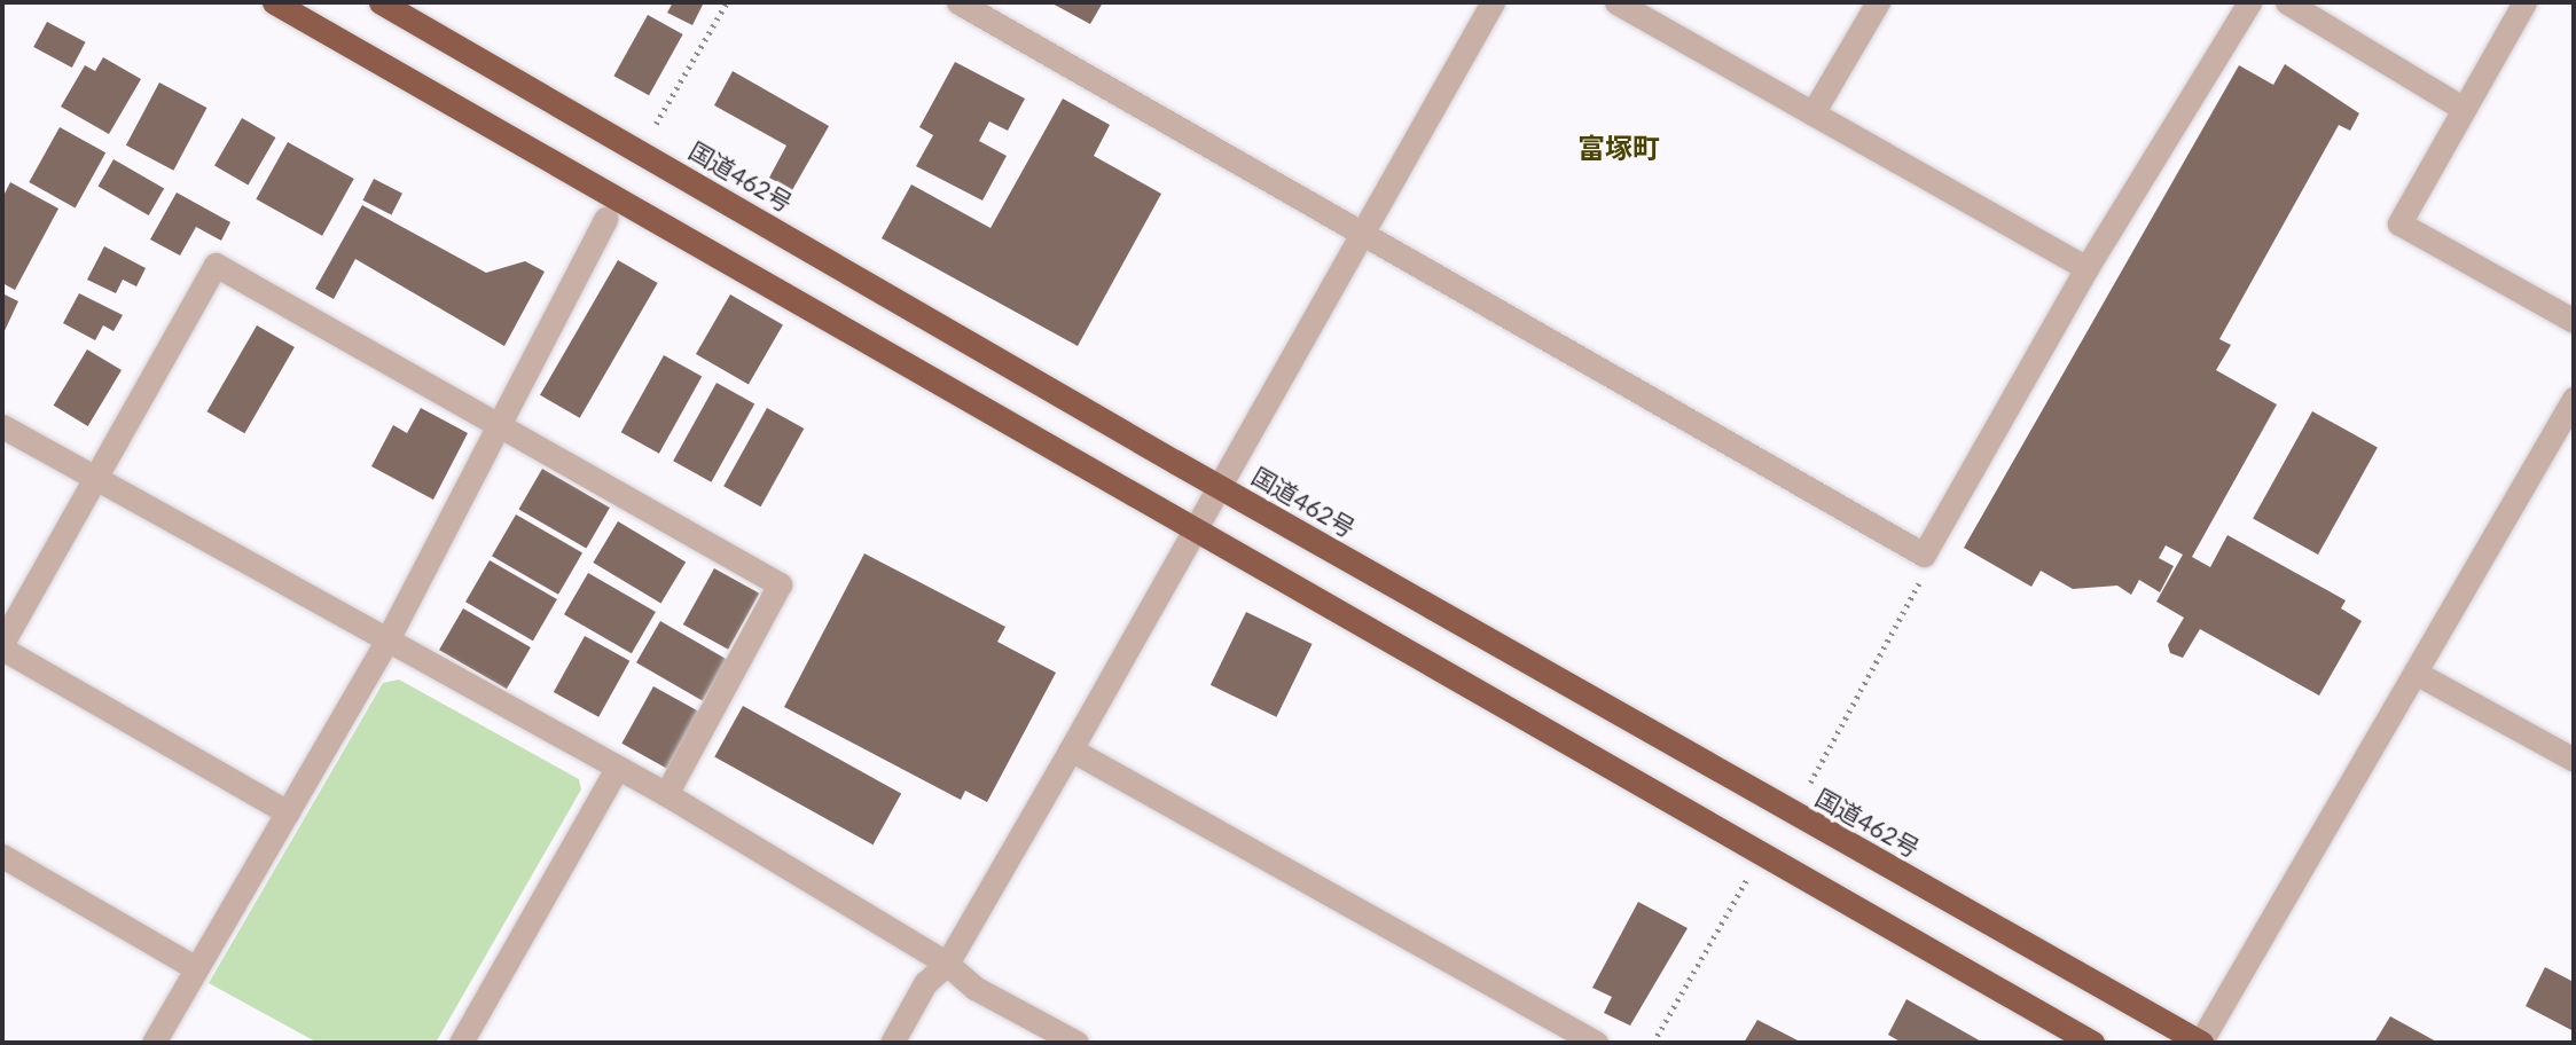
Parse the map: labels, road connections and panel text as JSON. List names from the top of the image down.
{
  "streets": {
    "highway": ["国道462号"]
  },
  "districts": ["富塚町"]
}
